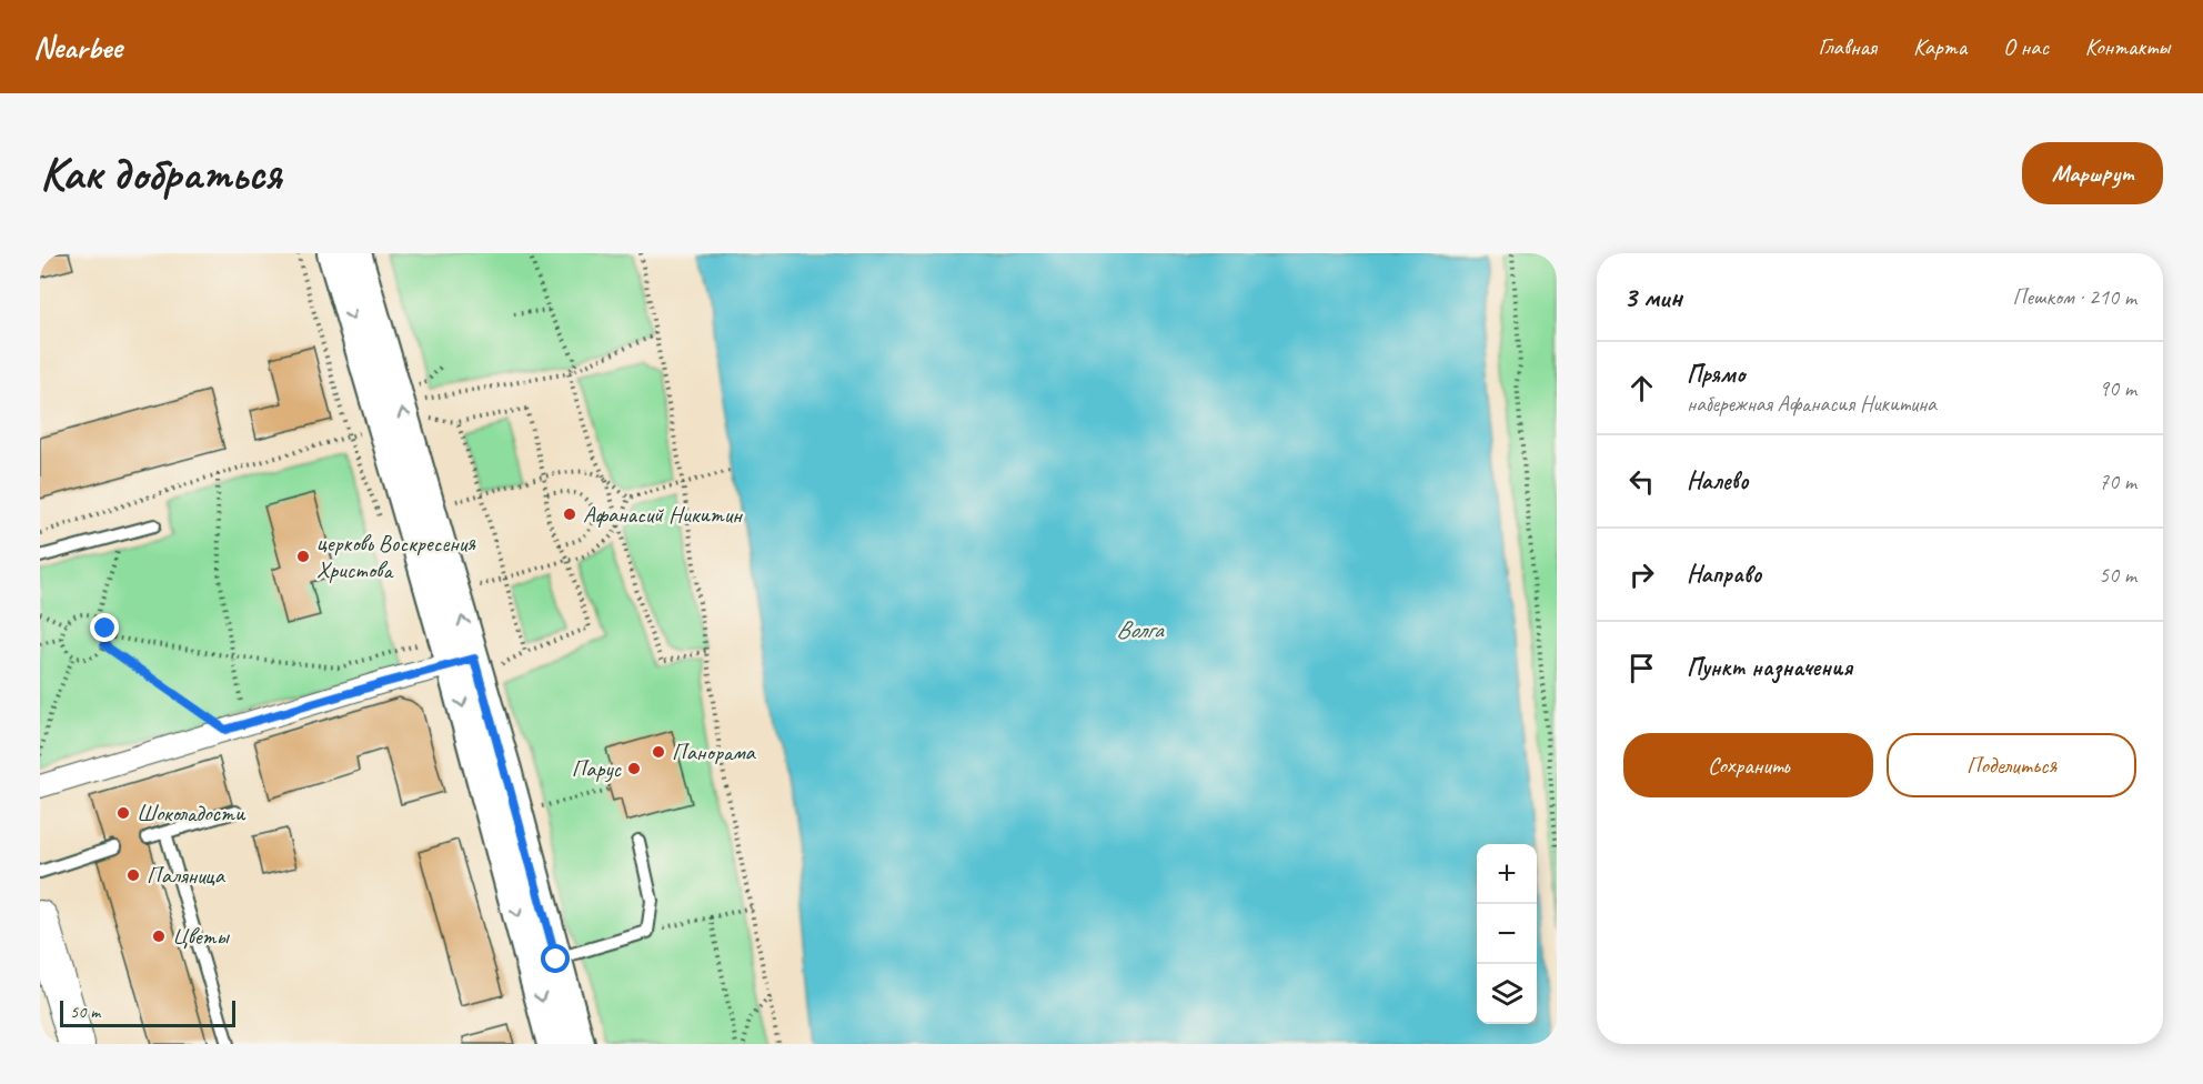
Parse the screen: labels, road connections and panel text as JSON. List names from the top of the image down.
{
  "water": ["Волга"],
  "places": [
    "Афанасий Никитин",
    "церковь Воскресения Христова",
    "Панорама",
    "Парус",
    "Шоколадости",
    "Паляница",
    "Цветы"
  ],
  "scale_bar": "50 m",
  "page": {
    "header": "Nearbee",
    "nav": [
      "Главная",
      "Карта",
      "О нас",
      "Контакты"
    ],
    "buttons": [
      "Маршрут",
      ["Сохранить", "Поделиться"]
    ],
    "title": "Как добраться",
    "heading": ["3 мин", "Пешком · 210 m"],
    "list": [
      ["Прямо", "набережная Афанасия Никитина", "90 m"],
      ["Налево", "70 m"],
      ["Направо", "50 m"],
      "Пункт назначения"
    ],
    "map_buttons": ["+", "−"],
    "scale": "50 m"
  }
}
